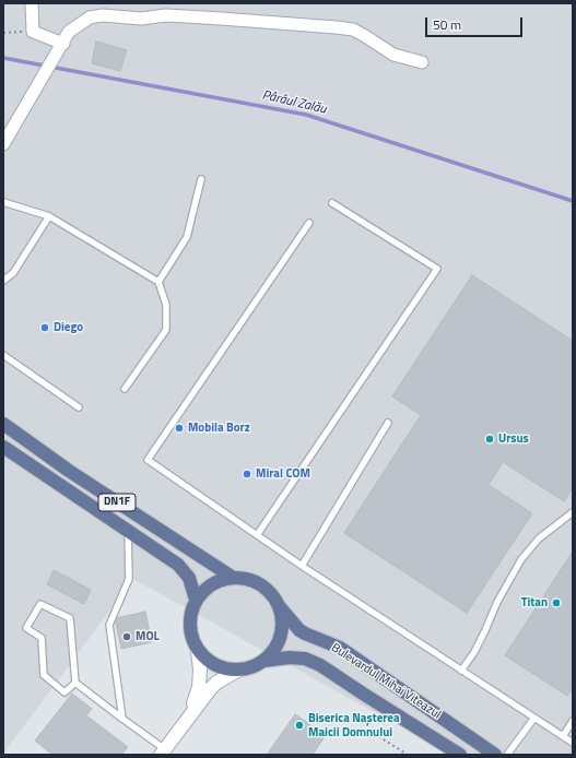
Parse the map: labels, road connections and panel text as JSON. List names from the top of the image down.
{
  "streets": {
    "main road": ["DN1F", "Bulevardul Mihai Viteazul"]
  },
  "crossings": [
    ["DN1F", "Bulevardul Mihai Viteazul"]
  ],
  "water": ["Pârâul Zalău"],
  "places": [
    "Diego",
    "Mobila Borz",
    "Ursus",
    "Miral COM",
    "Titan",
    "MOL",
    "Biserica Nașterea Maicii Domnului"
  ],
  "scale_bar": "50 m"
}
